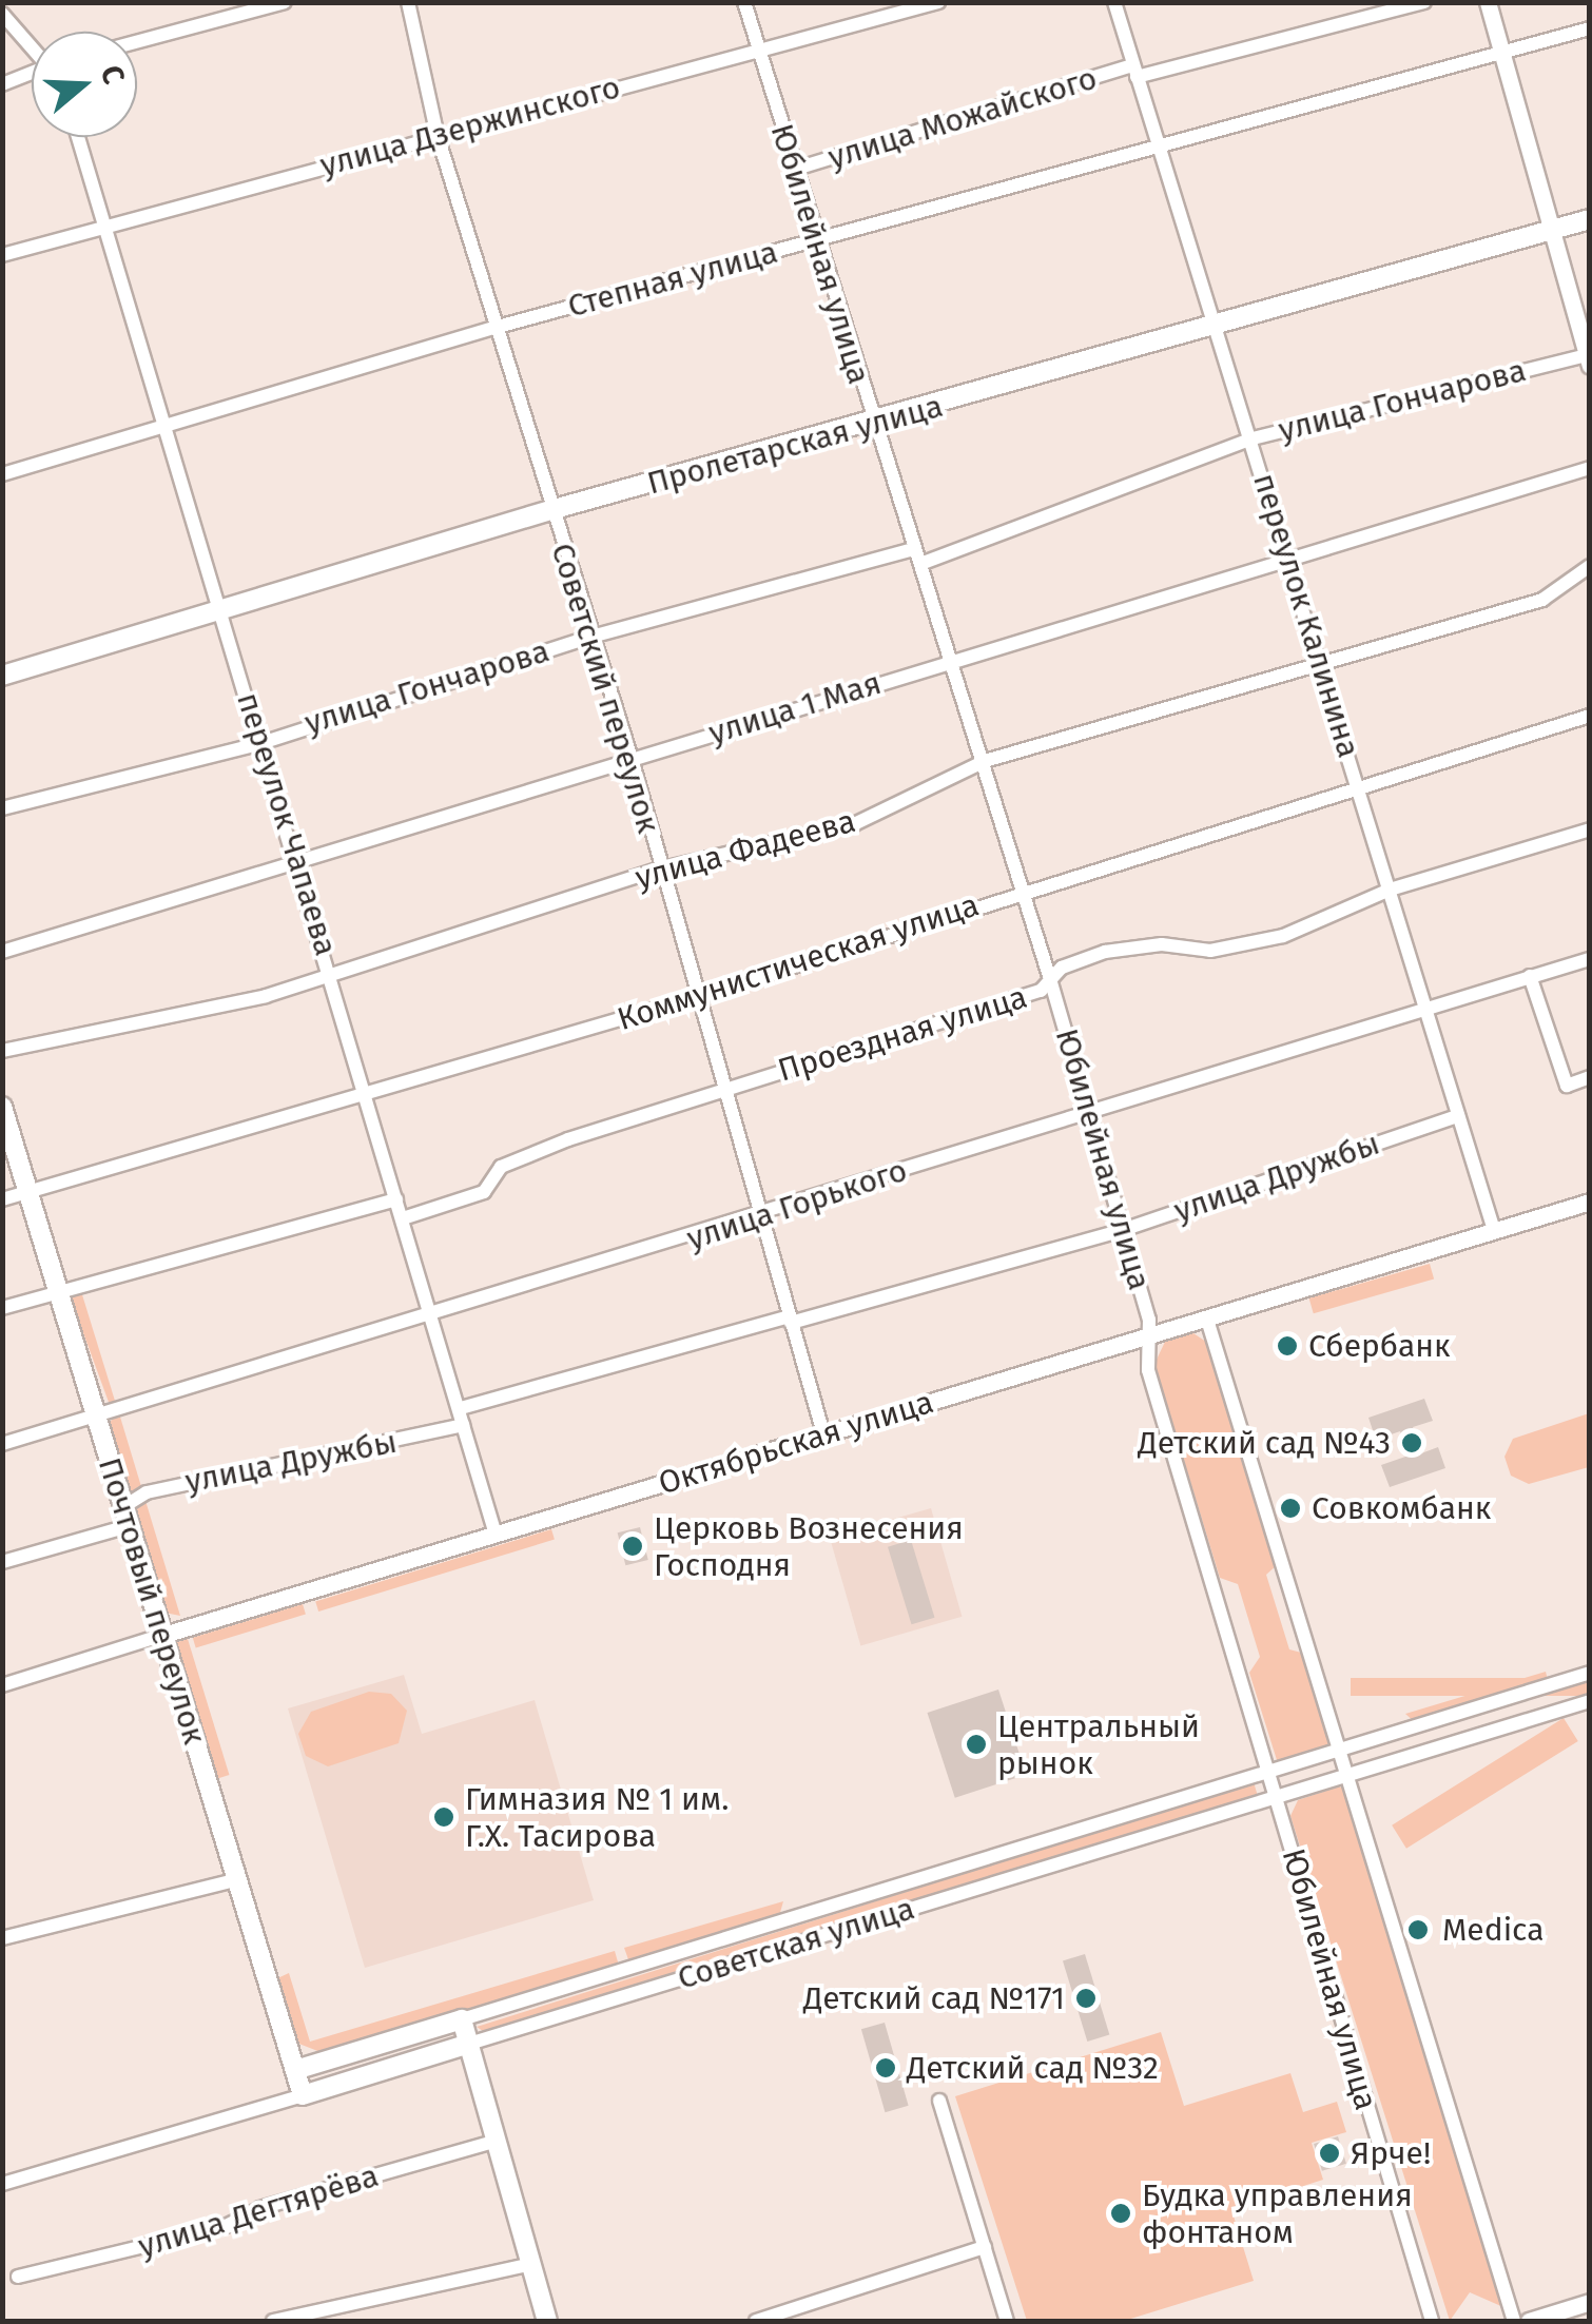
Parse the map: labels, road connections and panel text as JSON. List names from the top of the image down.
{
  "streets": {
    "main road": ["Пролетарская улица", "Почтовый переулок", "Советская улица"],
    "street": [
      "улица Можайского",
      "улица Дзержинского",
      "Юбилейная улица",
      "Степная улица",
      "улица Гончарова",
      "переулок Калинина",
      "Советский переулок",
      "улица 1 Мая",
      "переулок Чапаева",
      "улица Фадеева",
      "Коммунистическая улица",
      "Проездная улица",
      "улица Дружбы",
      "улица Горького",
      "Октябрьская улица",
      "улица Дегтярёва"
    ]
  },
  "crossings": [
    ["улица Можайского", "Юбилейная улица"],
    ["улица Можайского", "переулок Калинина"],
    ["улица Дзержинского", "Юбилейная улица"],
    ["улица Дзержинского", "Советский переулок"],
    ["улица Дзержинского", "переулок Чапаева"],
    ["Юбилейная улица", "Степная улица"],
    ["Юбилейная улица", "улица Гончарова"],
    ["Юбилейная улица", "Пролетарская улица"],
    ["Юбилейная улица", "улица 1 Мая"],
    ["Юбилейная улица", "улица Фадеева"],
    ["Юбилейная улица", "Коммунистическая улица"],
    ["Юбилейная улица", "Проездная улица"],
    ["Юбилейная улица", "улица Дружбы"],
    ["Юбилейная улица", "улица Горького"],
    ["Юбилейная улица", "Октябрьская улица"],
    ["Юбилейная улица", "Советская улица"],
    ["Степная улица", "переулок Калинина"],
    ["Степная улица", "Советский переулок"],
    ["Степная улица", "переулок Чапаева"],
    ["улица Гончарова", "переулок Калинина"],
    ["улица Гончарова", "Советский переулок"],
    ["улица Гончарова", "переулок Чапаева"],
    ["Пролетарская улица", "переулок Калинина"],
    ["Пролетарская улица", "Советский переулок"],
    ["Пролетарская улица", "переулок Чапаева"],
    ["переулок Калинина", "улица 1 Мая"],
    ["переулок Калинина", "улица Фадеева"],
    ["переулок Калинина", "Коммунистическая улица"],
    ["переулок Калинина", "Проездная улица"],
    ["переулок Калинина", "улица Дружбы"],
    ["переулок Калинина", "улица Горького"],
    ["переулок Калинина", "Октябрьская улица"],
    ["Советский переулок", "улица 1 Мая"],
    ["Советский переулок", "улица Фадеева"],
    ["Советский переулок", "Коммунистическая улица"],
    ["Советский переулок", "Проездная улица"],
    ["Советский переулок", "улица Дружбы"],
    ["Советский переулок", "улица Горького"],
    ["Советский переулок", "Октябрьская улица"],
    ["улица 1 Мая", "переулок Чапаева"],
    ["переулок Чапаева", "улица Фадеева"],
    ["переулок Чапаева", "Коммунистическая улица"],
    ["переулок Чапаева", "Проездная улица"],
    ["переулок Чапаева", "улица Дружбы"],
    ["переулок Чапаева", "улица Горького"],
    ["переулок Чапаева", "Октябрьская улица"],
    ["Коммунистическая улица", "Почтовый переулок"],
    ["улица Дружбы", "Почтовый переулок"],
    ["улица Горького", "Почтовый переулок"],
    ["Октябрьская улица", "Почтовый переулок"],
    ["Почтовый переулок", "Советская улица"]
  ],
  "places": [
    "Сбербанк",
    "Детский сад №43",
    "Совкомбанк",
    "Церковь Вознесения Господня",
    "Центральный рынок",
    "Гимназия № 1 им. Г.Х. Тасирова",
    "Mеdica",
    "Детский сад №171",
    "Детский сад №32",
    "Ярче!",
    "Будка управления фонтаном"
  ],
  "north": "right"
}
